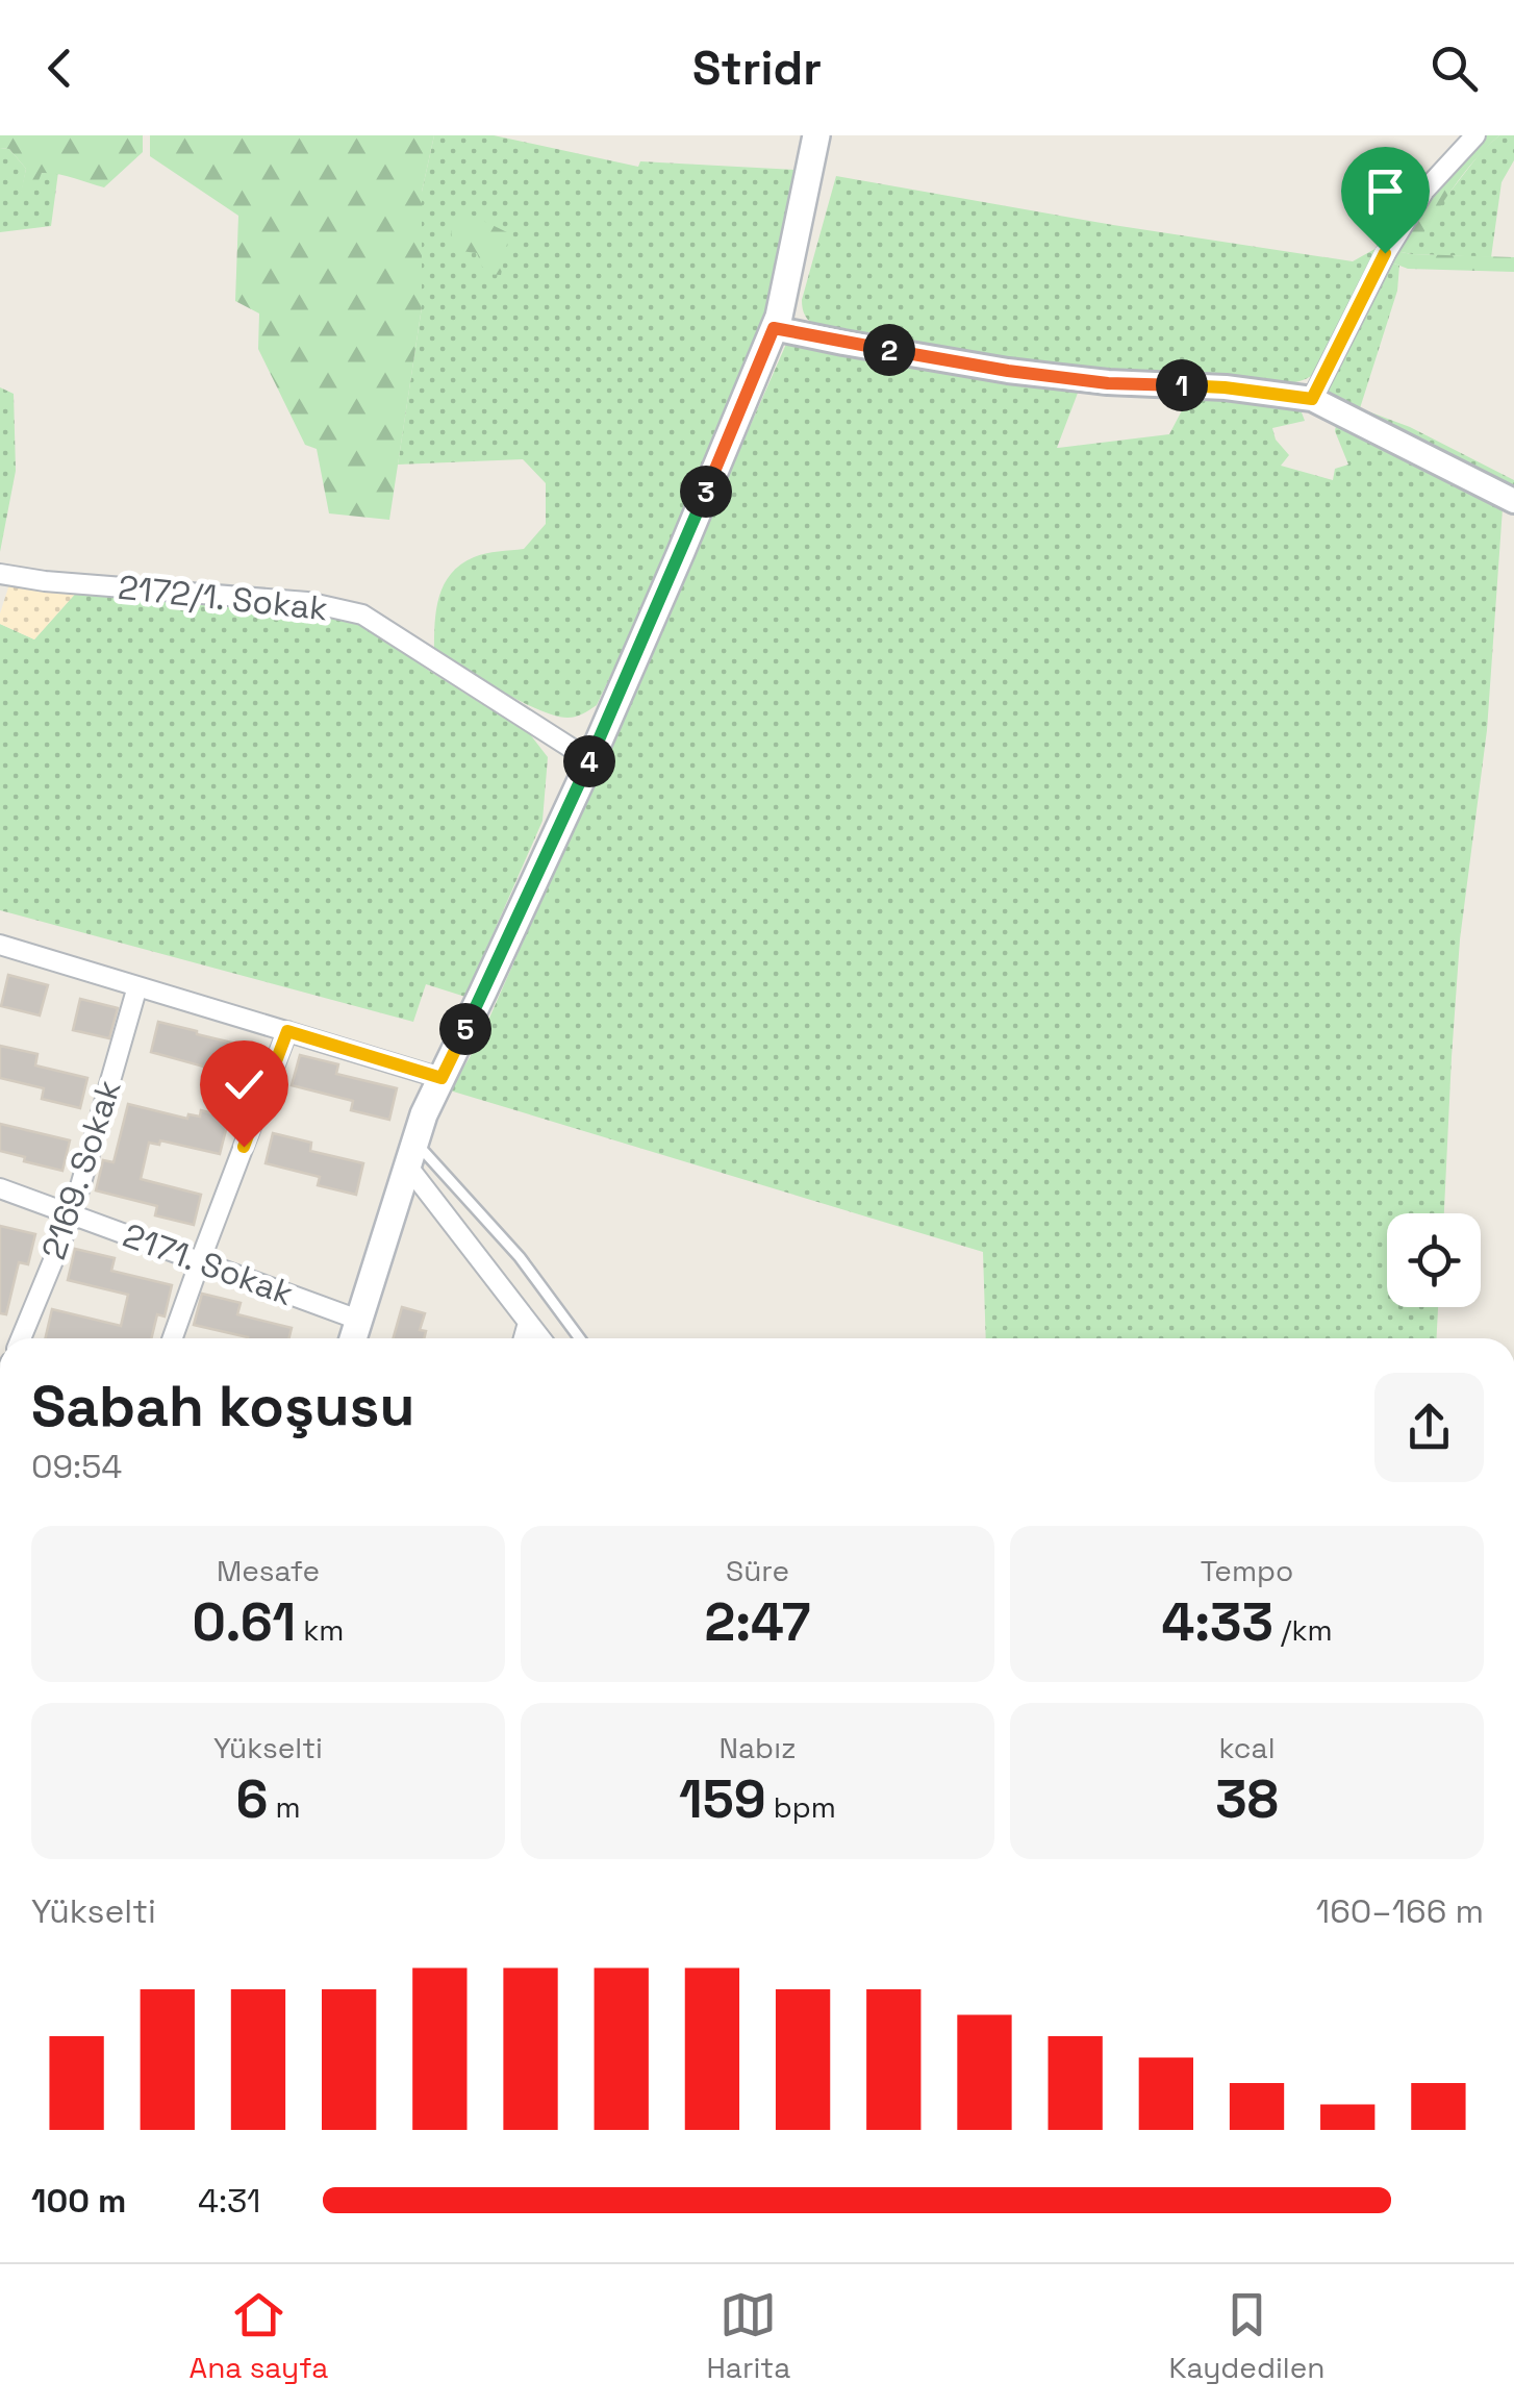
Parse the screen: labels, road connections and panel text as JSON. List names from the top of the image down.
{
  "streets": {
    "street": ["2172/1. Sokak", "2169. Sokak", "2171. Sokak"]
  },
  "crossings": [
    ["2169. Sokak", "2171. Sokak"]
  ],
  "page": {
    "header": "Stridr",
    "pins": [
      "2",
      "1",
      "3",
      "4",
      "5"
    ],
    "heading": ["Sabah koşusu", "09:54"],
    "stats": [
      ["Mesafe", "0.61 km"],
      ["Süre", "2:47"],
      ["Tempo", "4:33 /km"],
      ["Yükselti", "6 m"],
      ["Nabız", "159 bpm"],
      ["kcal", "38"]
    ],
    "chart": ["Yükselti", "160–166 m"],
    "list": [
      {
        "name": "100 m",
        "note": "4:31"
      }
    ],
    "tabs": ["Ana sayfa", "Harita", "Kaydedilen"]
  }
}
